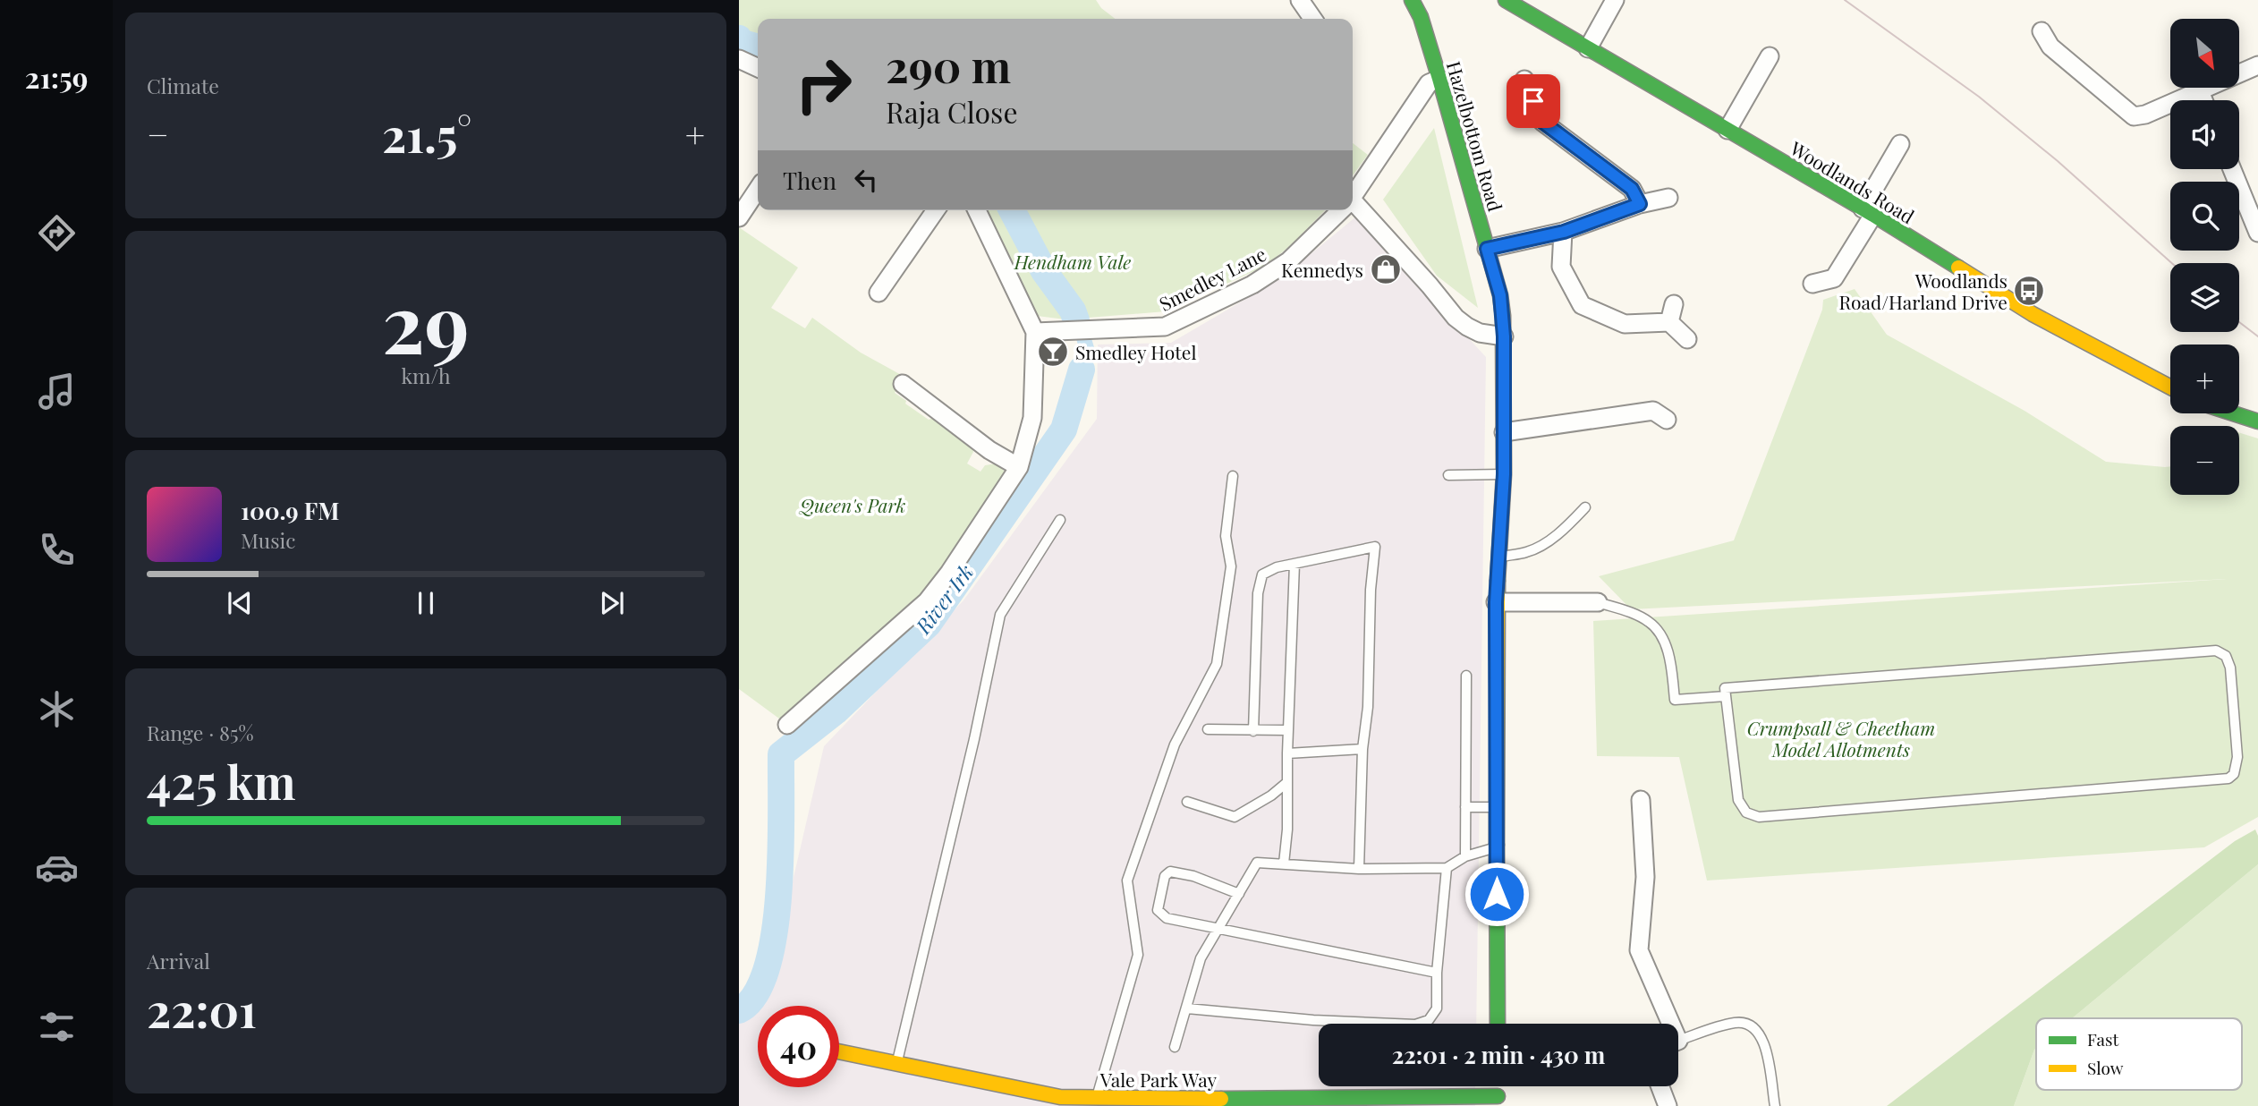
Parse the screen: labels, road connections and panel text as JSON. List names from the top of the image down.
{
  "streets": {
    "street": [
      "Hazelbottom Road",
      "Woodlands Road",
      "Smedley Lane",
      "Vale Park Way"
    ]
  },
  "crossings": [
    ["Hazelbottom Road", "Smedley Lane"]
  ],
  "water": ["River Irk"],
  "parks": ["Hendham Vale", "Queen's Park", "Crumpsall & Cheetham Model Allotments"],
  "places": {
    "shop": ["Kennedys"],
    "bus stop": ["Woodlands Road/Harland Drive"],
    "bar": ["Smedley Hotel"]
  },
  "legend": ["Fast", "Slow"],
  "north": "bottom right",
  "page": {
    "tabs": "21:59",
    "tile": [
      "Climate",
      ["29", "km/h"],
      ["Range · 85%", "425 km"],
      ["Arrival", "22:01"]
    ],
    "map_buttons": ["+", "−"],
    "turn": ["290 m", "Raja Close"],
    "heat": ["−", "21.5°", "+"],
    "then": "Then",
    "song": ["100.9 FM", "Music"],
    "limit": "40",
    "trip": "22:01 · 2 min · 430 m"
  }
}
